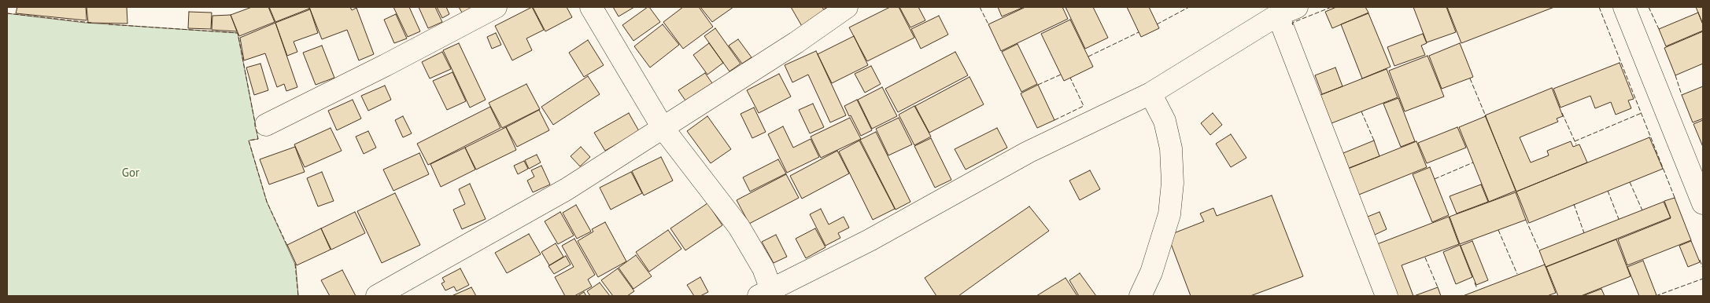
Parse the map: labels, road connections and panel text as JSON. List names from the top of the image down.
{
  "parks": ["Gor"]
}
